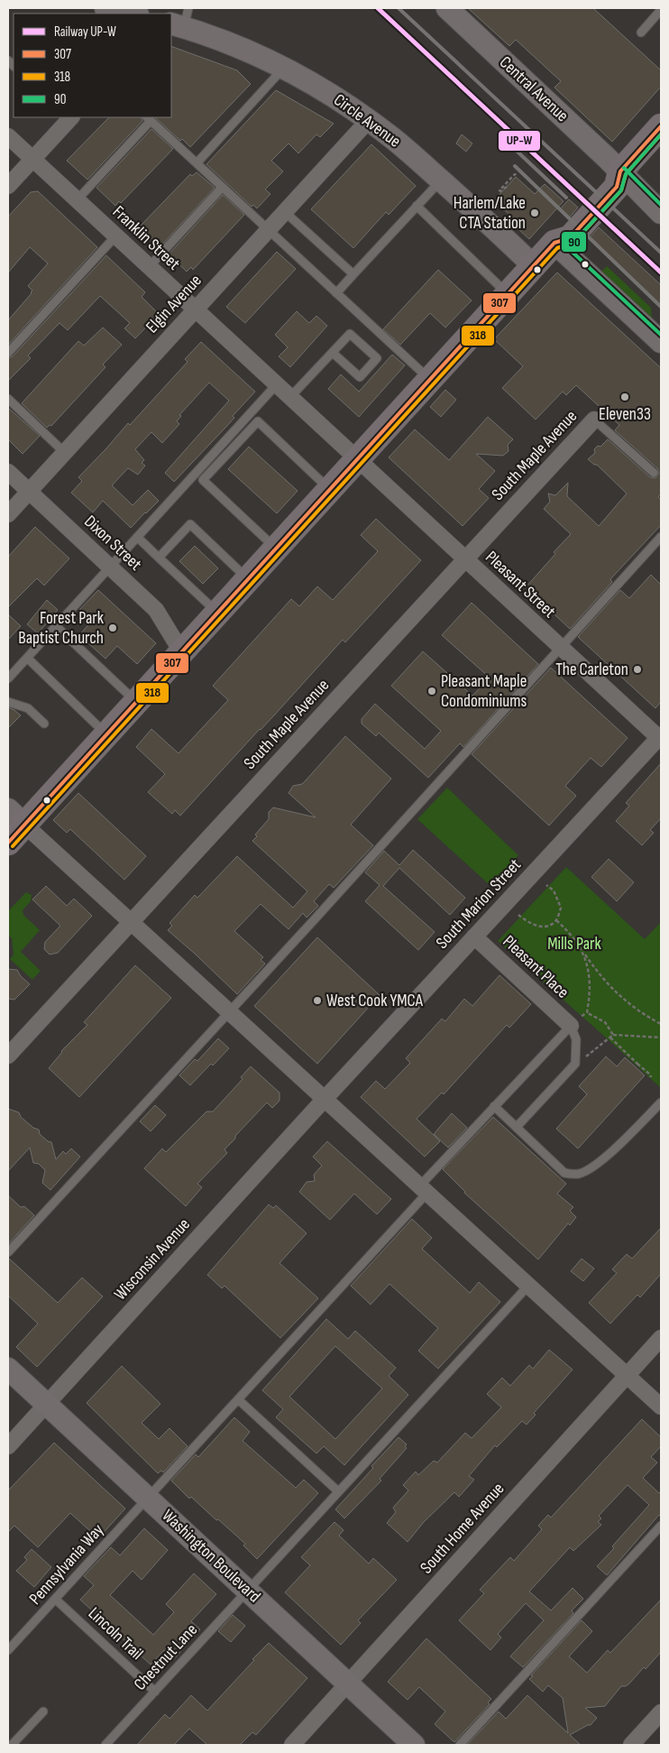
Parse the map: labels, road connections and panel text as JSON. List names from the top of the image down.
{
  "streets": {
    "street": [
      "Central Avenue",
      "Circle Avenue",
      "Franklin Street",
      "Elgin Avenue",
      "South Maple Avenue",
      "Dixon Street",
      "Pleasant Street",
      "South Marion Street",
      "Pleasant Place",
      "Wisconsin Avenue",
      "South Home Avenue",
      "Washington Boulevard"
    ],
    "lane": ["Pennsylvania Way", "Lincoln Trail", "Chestnut Lane"]
  },
  "crossings": [
    ["Circle Avenue", "Elgin Avenue"],
    ["Franklin Street", "Elgin Avenue"],
    ["Franklin Street", "Pleasant Street"],
    ["Elgin Avenue", "Dixon Street"],
    ["South Maple Avenue", "Pleasant Street"],
    ["Pleasant Street", "South Marion Street"],
    ["South Marion Street", "Pleasant Place"],
    ["South Marion Street", "Wisconsin Avenue"],
    ["Pleasant Place", "Pennsylvania Way"],
    ["Wisconsin Avenue", "Washington Boulevard"],
    ["South Home Avenue", "Washington Boulevard"],
    ["Washington Boulevard", "Pennsylvania Way"],
    ["Washington Boulevard", "Chestnut Lane"],
    ["Pennsylvania Way", "Lincoln Trail"],
    ["Lincoln Trail", "Chestnut Lane"]
  ],
  "parks": ["Mills Park"],
  "places": [
    "Harlem/Lake CTA Station",
    "Eleven33",
    "Forest Park Baptist Church",
    "The Carleton",
    "Pleasant Maple Condominiums",
    "West Cook YMCA"
  ],
  "lines": [
    "rail line UP-W",
    "transit line 307",
    "transit line 318",
    "transit line 90"
  ],
  "legend": [
    "Railway UP-W",
    "307",
    "318",
    "90"
  ]
}
